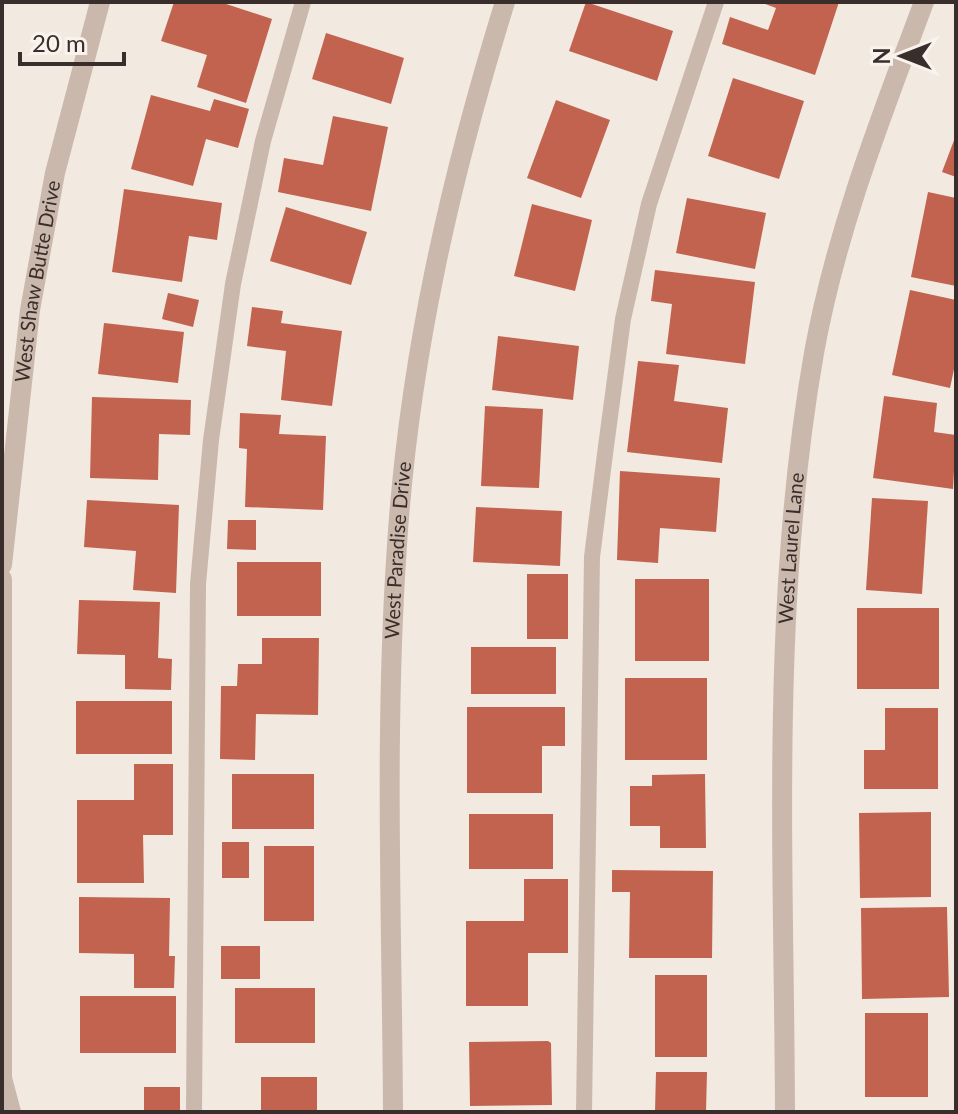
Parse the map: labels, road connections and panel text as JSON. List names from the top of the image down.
{
  "streets": {
    "street": ["West Shaw Butte Drive", "West Laurel Lane", "West Paradise Drive"]
  },
  "scale_bar": "20 m",
  "north": "left"
}
